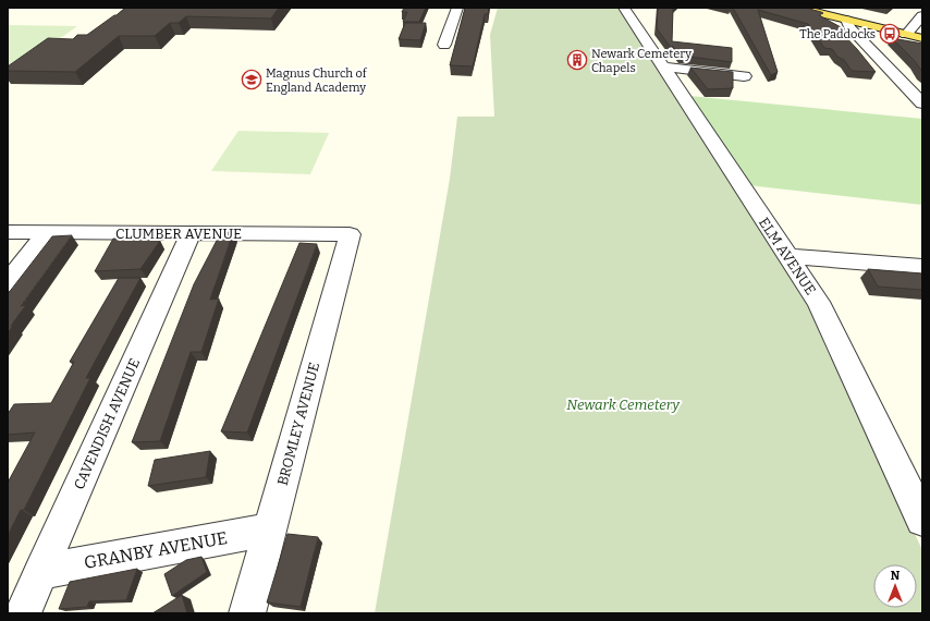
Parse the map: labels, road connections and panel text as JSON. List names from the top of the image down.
{
  "streets": {
    "street": [
      "CLUMBER AVENUE",
      "ELM AVENUE",
      "CAVENDISH AVENUE",
      "BROMLEY AVENUE",
      "GRANBY AVENUE"
    ]
  },
  "crossings": [
    ["CLUMBER AVENUE", "CAVENDISH AVENUE"],
    ["CLUMBER AVENUE", "BROMLEY AVENUE"],
    ["CAVENDISH AVENUE", "GRANBY AVENUE"],
    ["BROMLEY AVENUE", "GRANBY AVENUE"]
  ],
  "parks": ["Newark Cemetery"],
  "places": {
    "bus stop": ["The Paddocks"],
    "building": ["Newark Cemetery Chapels"],
    "school or university": ["Magnus Church of England Academy"]
  },
  "north": "top"
}
